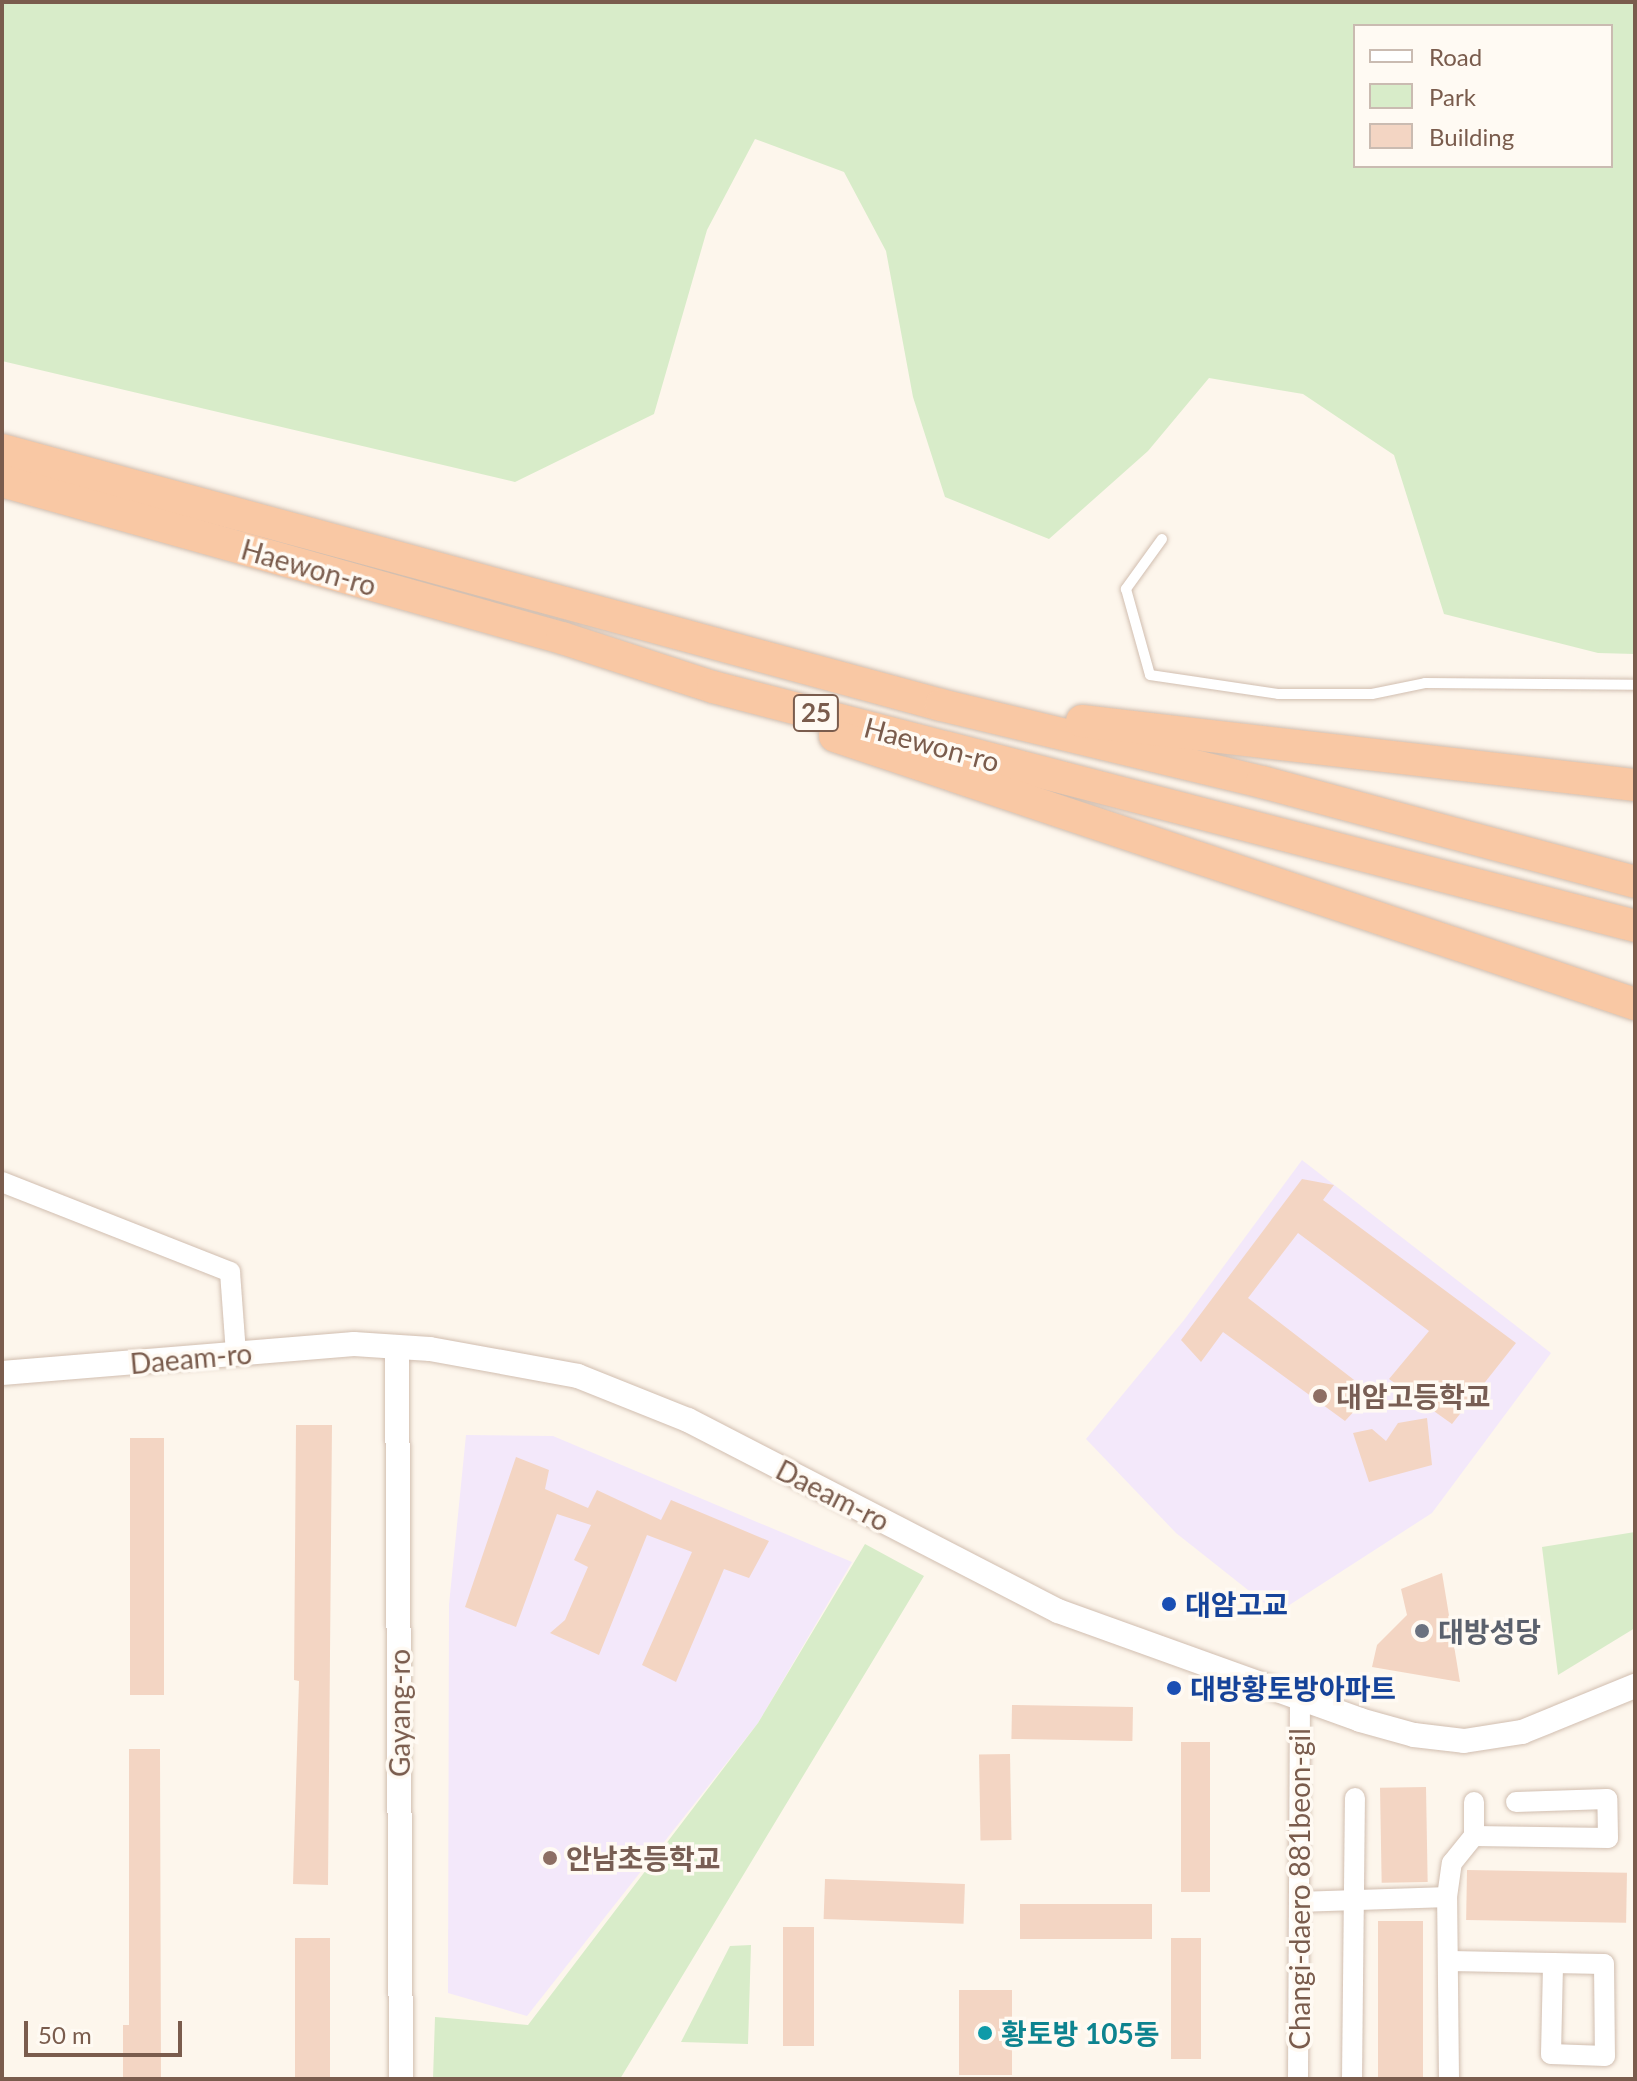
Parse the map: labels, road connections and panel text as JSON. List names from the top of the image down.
{
  "streets": {
    "highway": ["Haewon-ro", "25"],
    "street": ["Daeam-ro", "Gayang-ro", "Changi-daero 881beon-gil"]
  },
  "crossings": [
    ["Daeam-ro", "Gayang-ro"],
    ["Daeam-ro", "Changi-daero 881beon-gil"]
  ],
  "places": [
    "대암고등학교",
    "대암고교",
    "대방성당",
    "대방황토방아파트",
    "안남초등학교",
    "황토방 105동"
  ],
  "legend": ["Road", "Park", "Building"],
  "scale_bar": "50 m"
}
